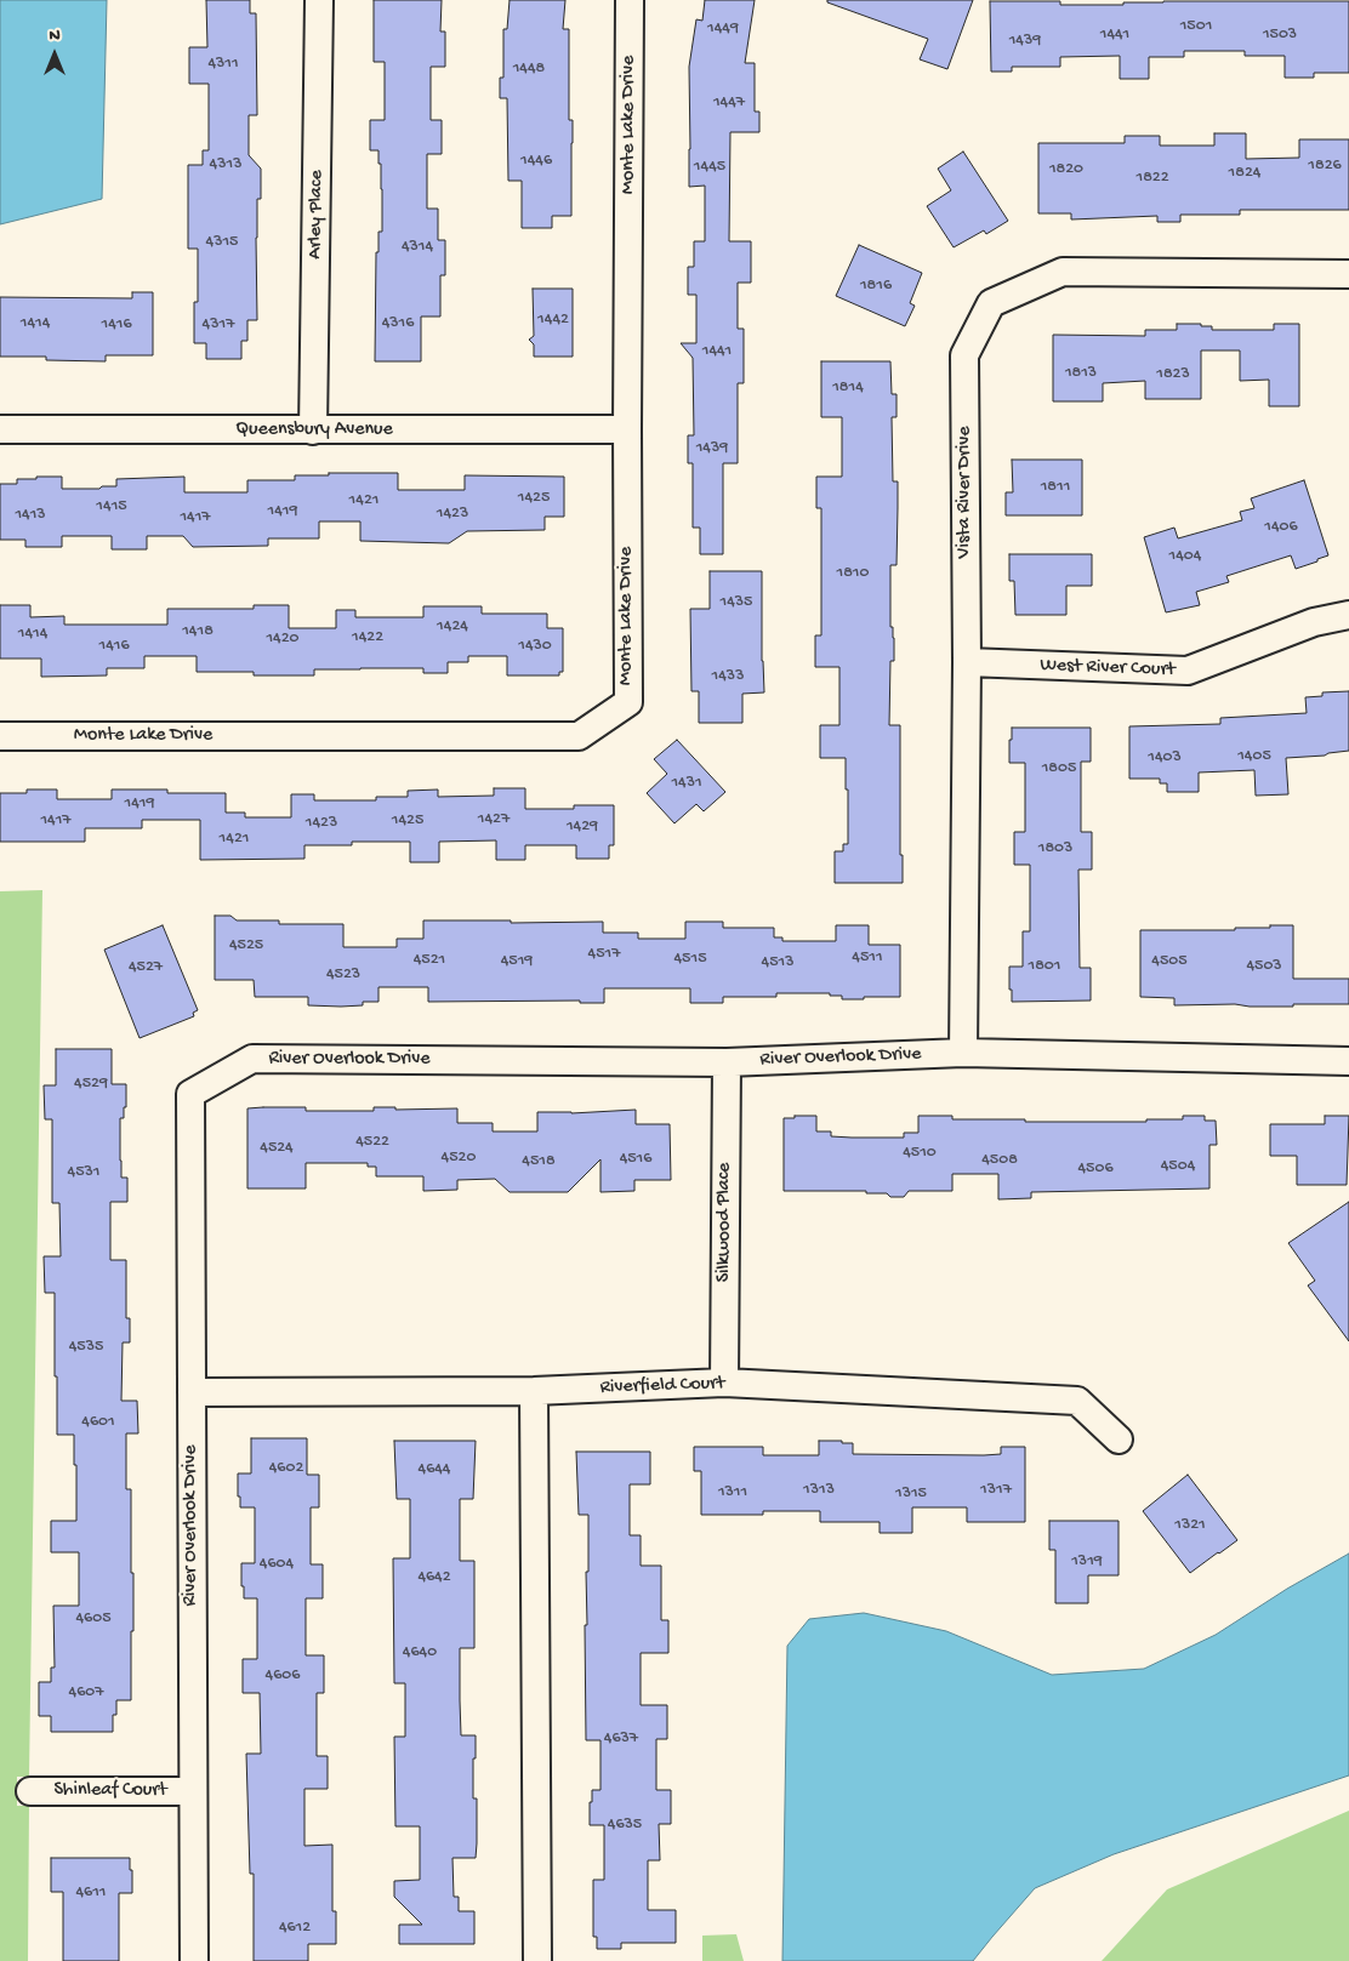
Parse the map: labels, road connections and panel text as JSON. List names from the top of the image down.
{
  "streets": {
    "street": [
      "Monte Lake Drive",
      "Arley Place",
      "Queensbury Avenue",
      "Vista River Drive",
      "West River Court",
      "River Overlook Drive",
      "Silkwood Place",
      "Riverfield Court",
      "Shinleaf Court"
    ]
  },
  "crossings": [
    ["Monte Lake Drive", "Queensbury Avenue"],
    ["Arley Place", "Queensbury Avenue"],
    ["Vista River Drive", "West River Court"],
    ["Vista River Drive", "River Overlook Drive"],
    ["River Overlook Drive", "Silkwood Place"],
    ["River Overlook Drive", "Riverfield Court"],
    ["River Overlook Drive", "Shinleaf Court"],
    ["Silkwood Place", "Riverfield Court"]
  ],
  "house_numbers": [
    "1501",
    "1449",
    "1441",
    "1503",
    "1439",
    "4311",
    "1448",
    "1447",
    "1446",
    "4313",
    "1826",
    "1445",
    "1820",
    "1824",
    "1822",
    "4315",
    "4314",
    "1816",
    "1442",
    "1414",
    "4316",
    "1416",
    "4317",
    "1441",
    "1813",
    "1823",
    "1814",
    "1439",
    "1811",
    "1425",
    "1421",
    "1415",
    "1419",
    "1423",
    "1413",
    "1417",
    "1406",
    "1404",
    "1810",
    "1435",
    "1424",
    "1418",
    "1414",
    "1422",
    "1420",
    "1416",
    "1430",
    "1433",
    "1405",
    "1403",
    "1805",
    "1431",
    "1419",
    "1427",
    "1417",
    "1425",
    "1423",
    "1429",
    "1421",
    "1803",
    "4525",
    "4517",
    "4511",
    "4515",
    "4521",
    "4519",
    "4505",
    "4513",
    "1801",
    "4503",
    "4527",
    "4523",
    "4529",
    "4522",
    "4524",
    "4510",
    "4520",
    "4516",
    "4508",
    "4518",
    "4504",
    "4506",
    "4531",
    "4535",
    "4601",
    "4602",
    "4644",
    "1313",
    "1317",
    "1311",
    "1315",
    "1321",
    "1319",
    "4604",
    "4642",
    "4605",
    "4640",
    "4606",
    "4607",
    "4637",
    "4635",
    "4611",
    "4612"
  ],
  "north": "top"
}
